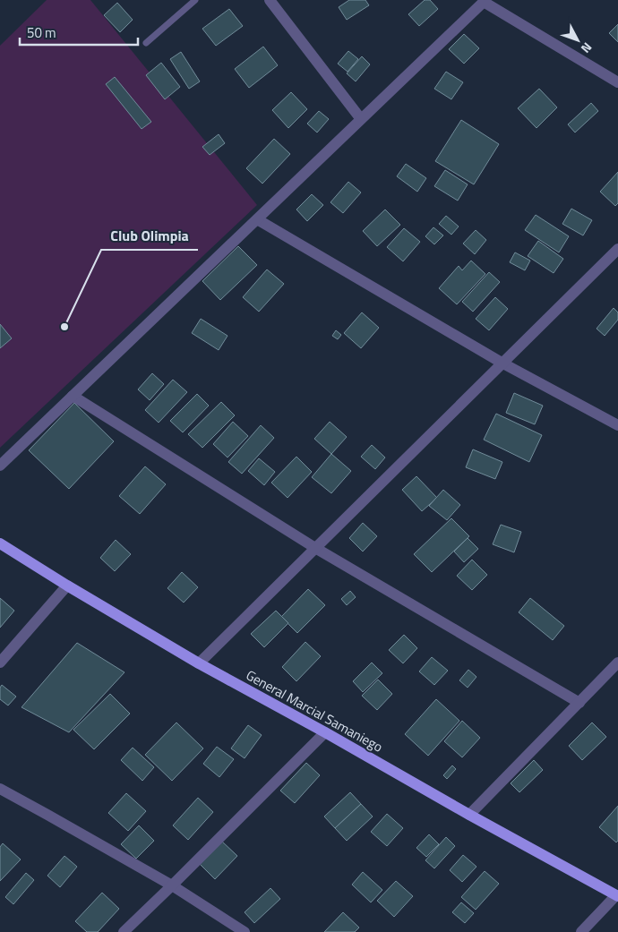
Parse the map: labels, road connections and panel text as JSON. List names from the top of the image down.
{
  "streets": {
    "main road": ["General Marcial Samaniego"]
  },
  "places": ["Club Olimpia"],
  "scale_bar": "50 m",
  "north": "bottom right"
}
